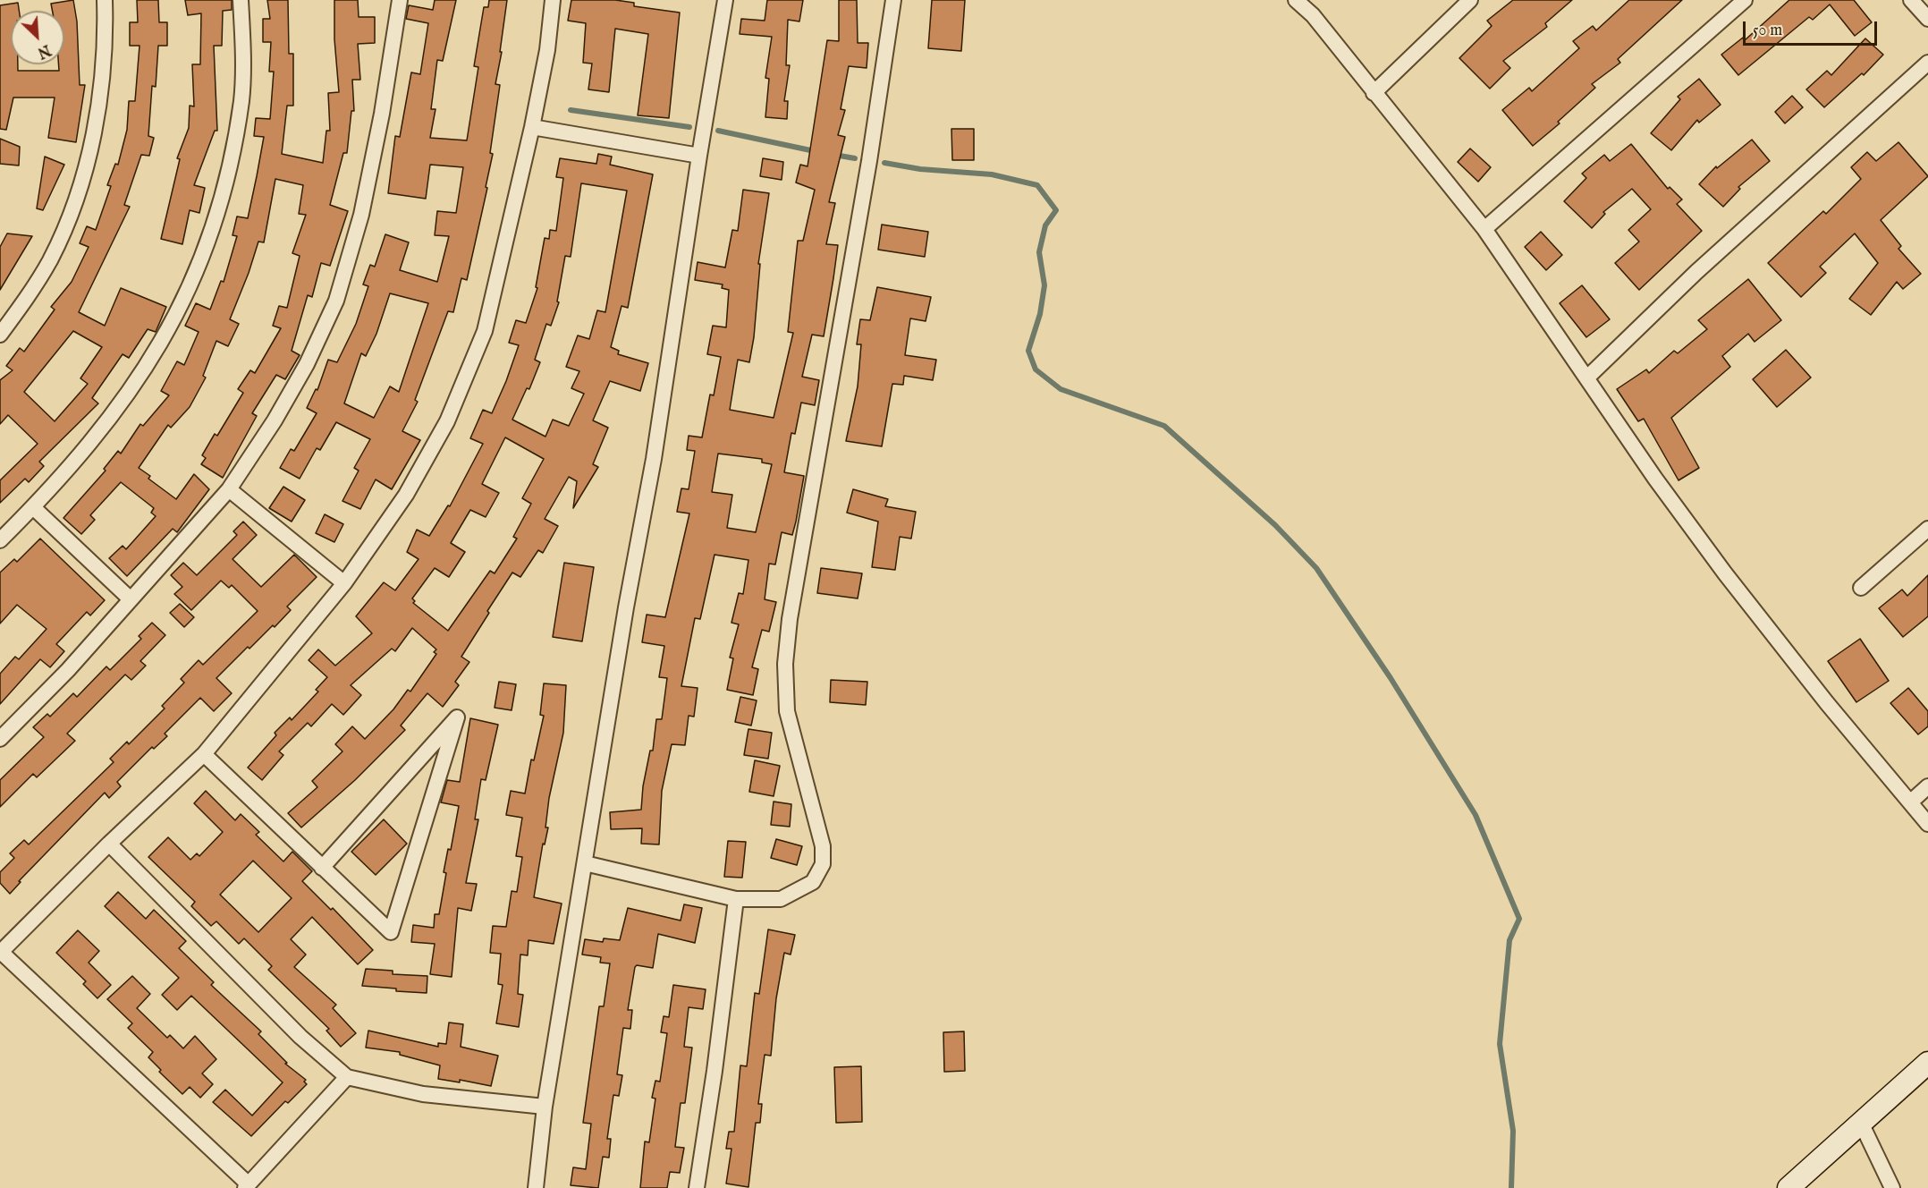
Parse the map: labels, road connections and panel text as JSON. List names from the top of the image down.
{
  "scale_bar": "50 m",
  "north": "bottom right"
}
